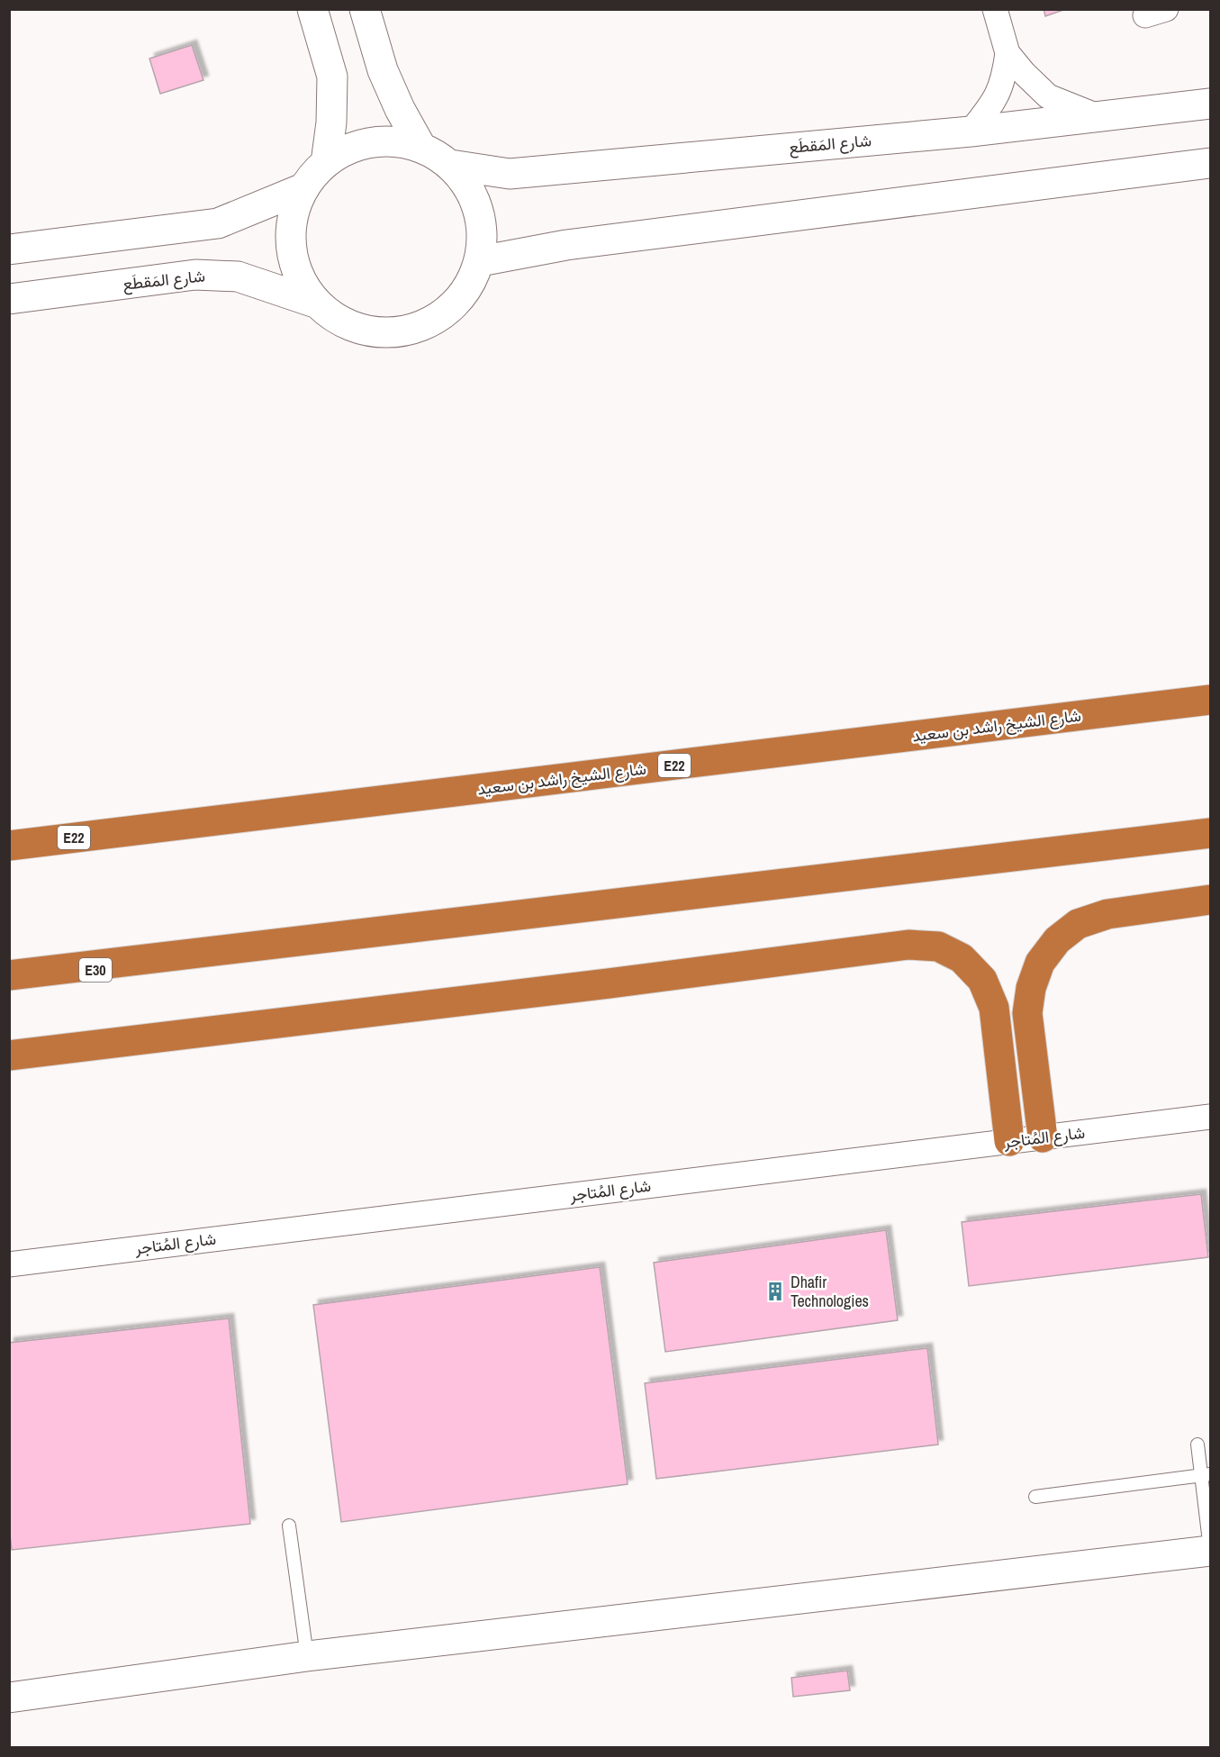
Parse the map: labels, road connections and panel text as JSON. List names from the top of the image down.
{
  "streets": {
    "highway": ["شارع الشيخ راشد بن سعيد", "E22", "E30"],
    "street": ["شارع المَقطَع", "شارع المُتاجر"]
  },
  "crossings": [
    ["شارع الشيخ راشد بن سعيد", "E22"]
  ],
  "places": {
    "building": ["Dhafir Technologies"]
  }
}
